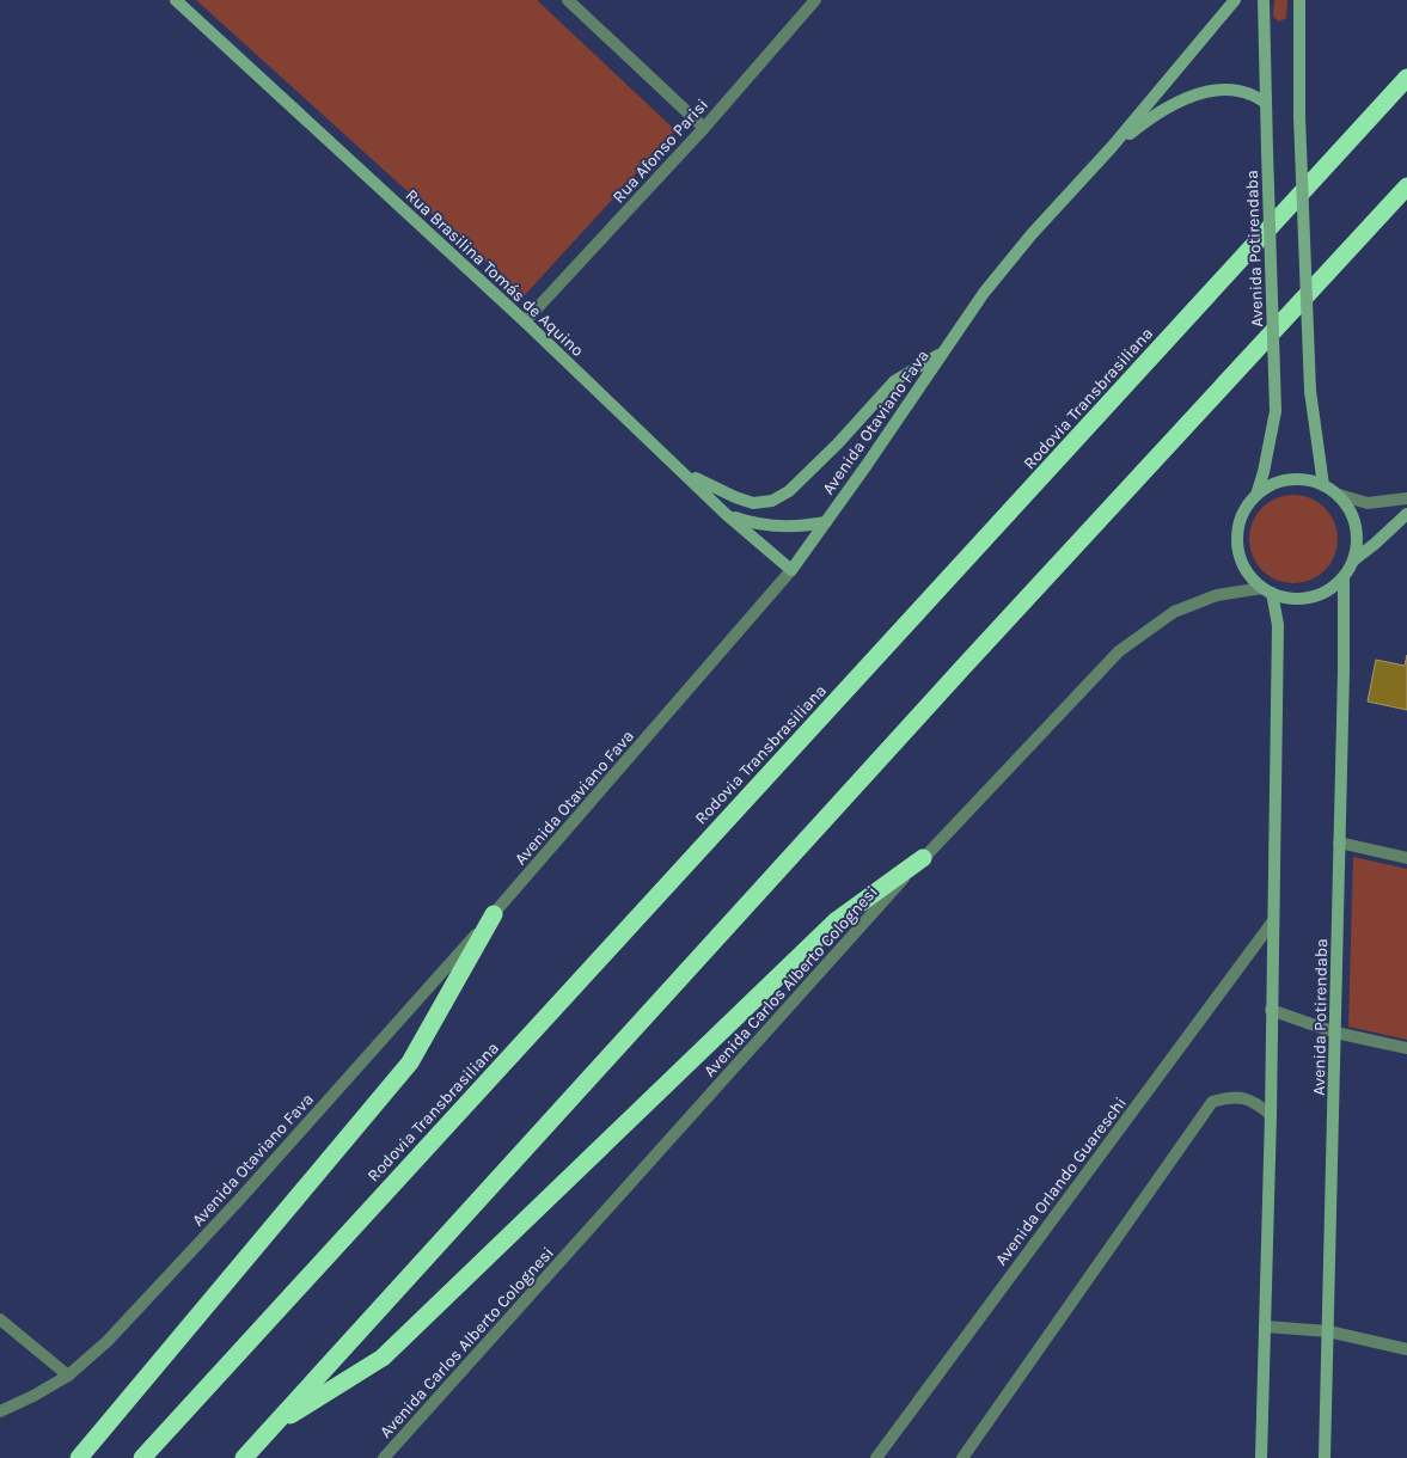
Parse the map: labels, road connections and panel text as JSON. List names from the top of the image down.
{
  "streets": {
    "highway": ["Rodovia Transbrasiliana"],
    "main road": ["Avenida Potirendaba", "Rua Brasilina Tomás de Aquino", "Avenida Otaviano Fava"],
    "street": ["Rua Afonso Parisi", "Avenida Carlos Alberto Colognesi", "Avenida Orlando Guareschi"]
  },
  "crossings": [
    ["Rua Afonso Parisi", "Rua Brasilina Tomás de Aquino"],
    ["Avenida Potirendaba", "Avenida Otaviano Fava"],
    ["Avenida Potirendaba", "Avenida Carlos Alberto Colognesi"],
    ["Rua Brasilina Tomás de Aquino", "Avenida Otaviano Fava"]
  ]
}
